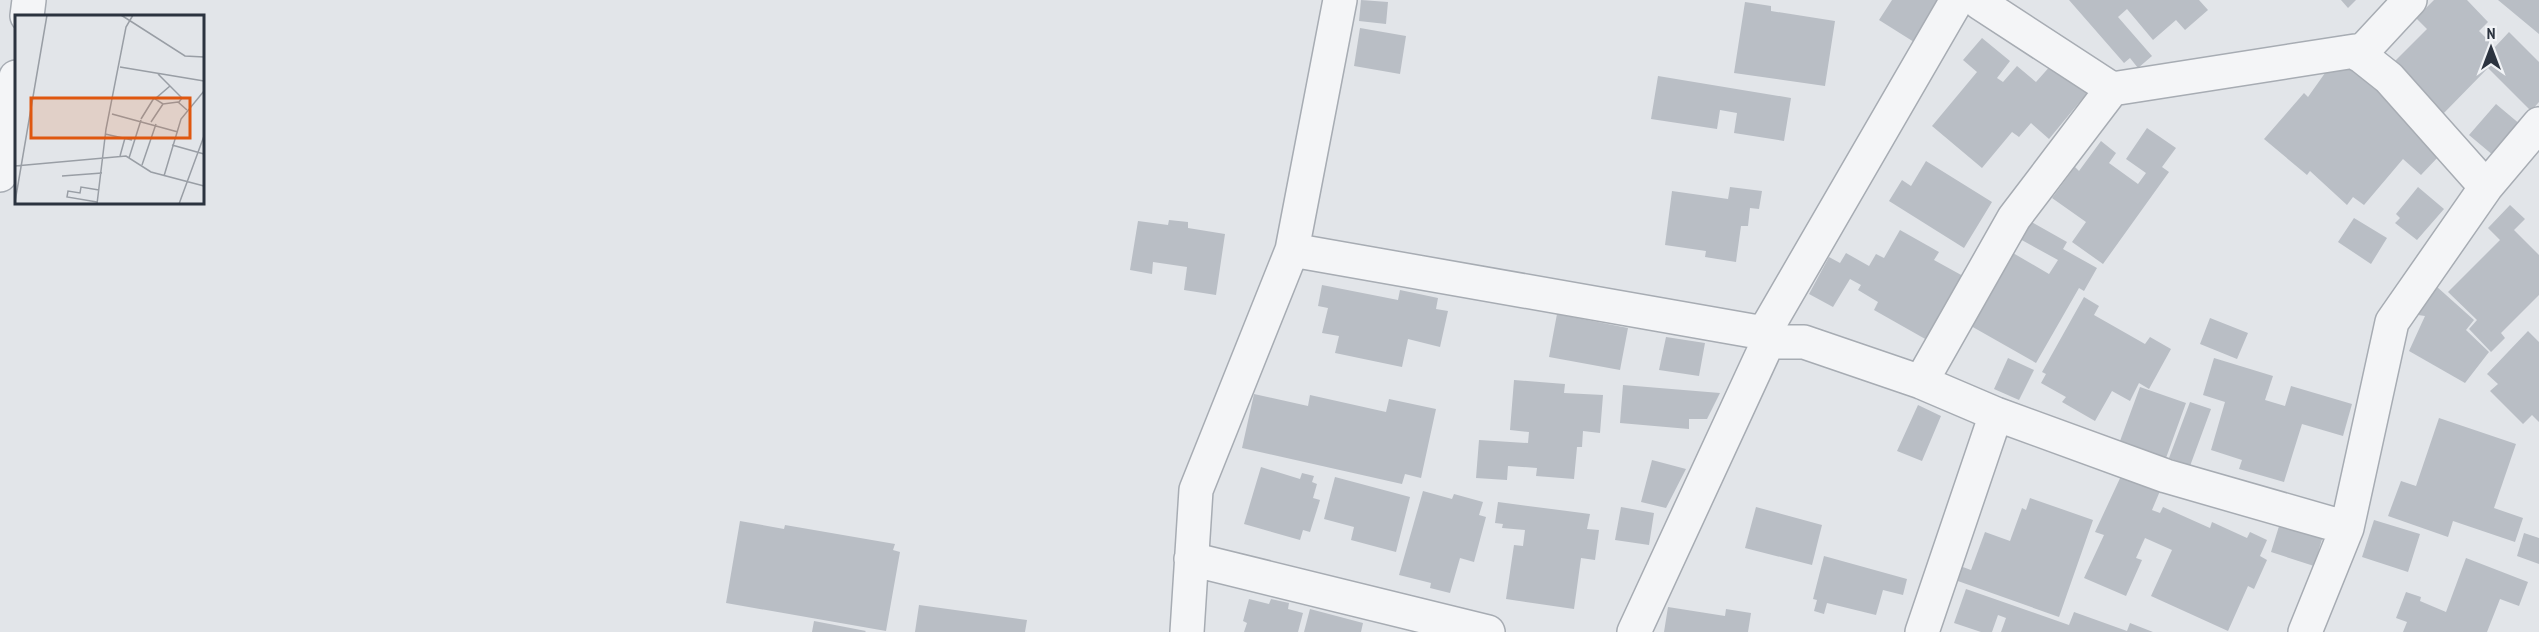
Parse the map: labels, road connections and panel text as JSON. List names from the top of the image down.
{
  "north": "top"
}
